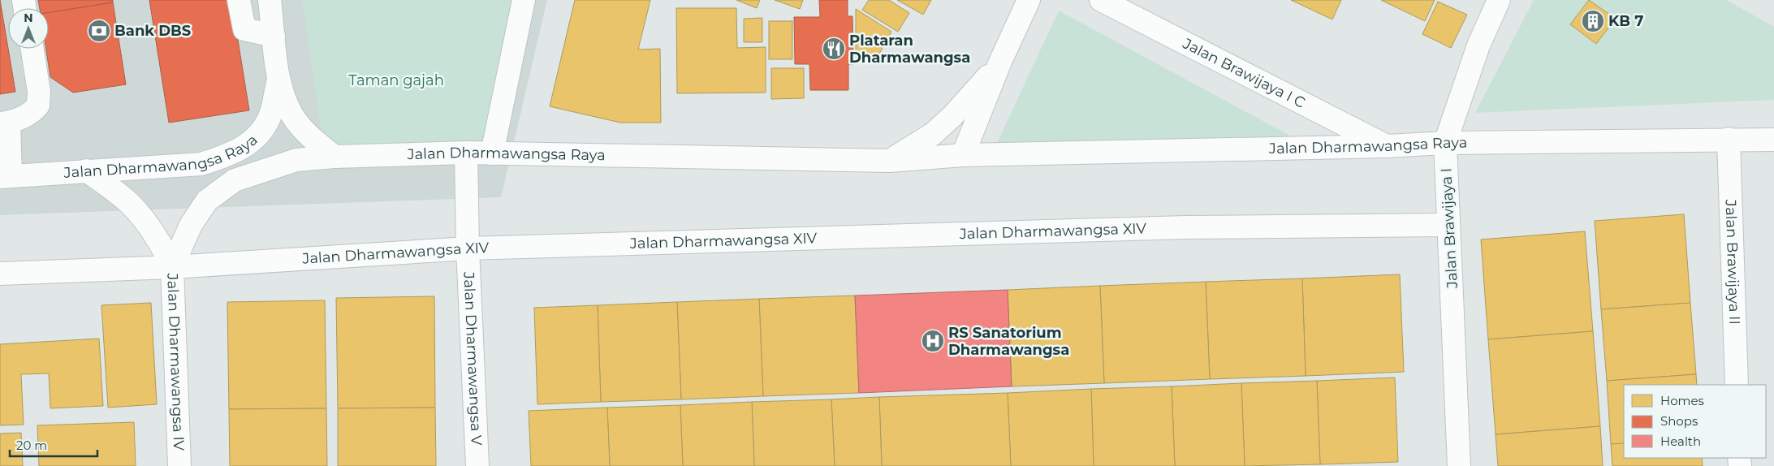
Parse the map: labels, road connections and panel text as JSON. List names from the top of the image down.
{
  "streets": {
    "street": [
      "Jalan Brawijaya I C",
      "Jalan Dharmawangsa Raya",
      "Jalan Brawijaya I",
      "Jalan Dharmawangsa XIV",
      "Jalan Brawijaya II",
      "Jalan Dharmawangsa V",
      "Jalan Dharmawangsa IV"
    ]
  },
  "crossings": [
    ["Jalan Brawijaya I C", "Jalan Dharmawangsa Raya"],
    ["Jalan Dharmawangsa Raya", "Jalan Brawijaya I"],
    ["Jalan Dharmawangsa Raya", "Jalan Dharmawangsa XIV"],
    ["Jalan Dharmawangsa Raya", "Jalan Brawijaya II"],
    ["Jalan Dharmawangsa Raya", "Jalan Dharmawangsa V"],
    ["Jalan Dharmawangsa Raya", "Jalan Dharmawangsa IV"],
    ["Jalan Brawijaya I", "Jalan Dharmawangsa XIV"],
    ["Jalan Dharmawangsa XIV", "Jalan Dharmawangsa V"],
    ["Jalan Dharmawangsa XIV", "Jalan Dharmawangsa IV"]
  ],
  "parks": ["Taman gajah"],
  "places": {
    "building": ["KB 7"],
    "bank": ["Bank DBS"],
    "restaurant": ["Plataran Dharmawangsa"],
    "hospital": ["RS Sanatorium Dharmawangsa"]
  },
  "legend": ["Homes", "Shops", "Health"],
  "scale_bar": "20 m",
  "north": "top"
}
